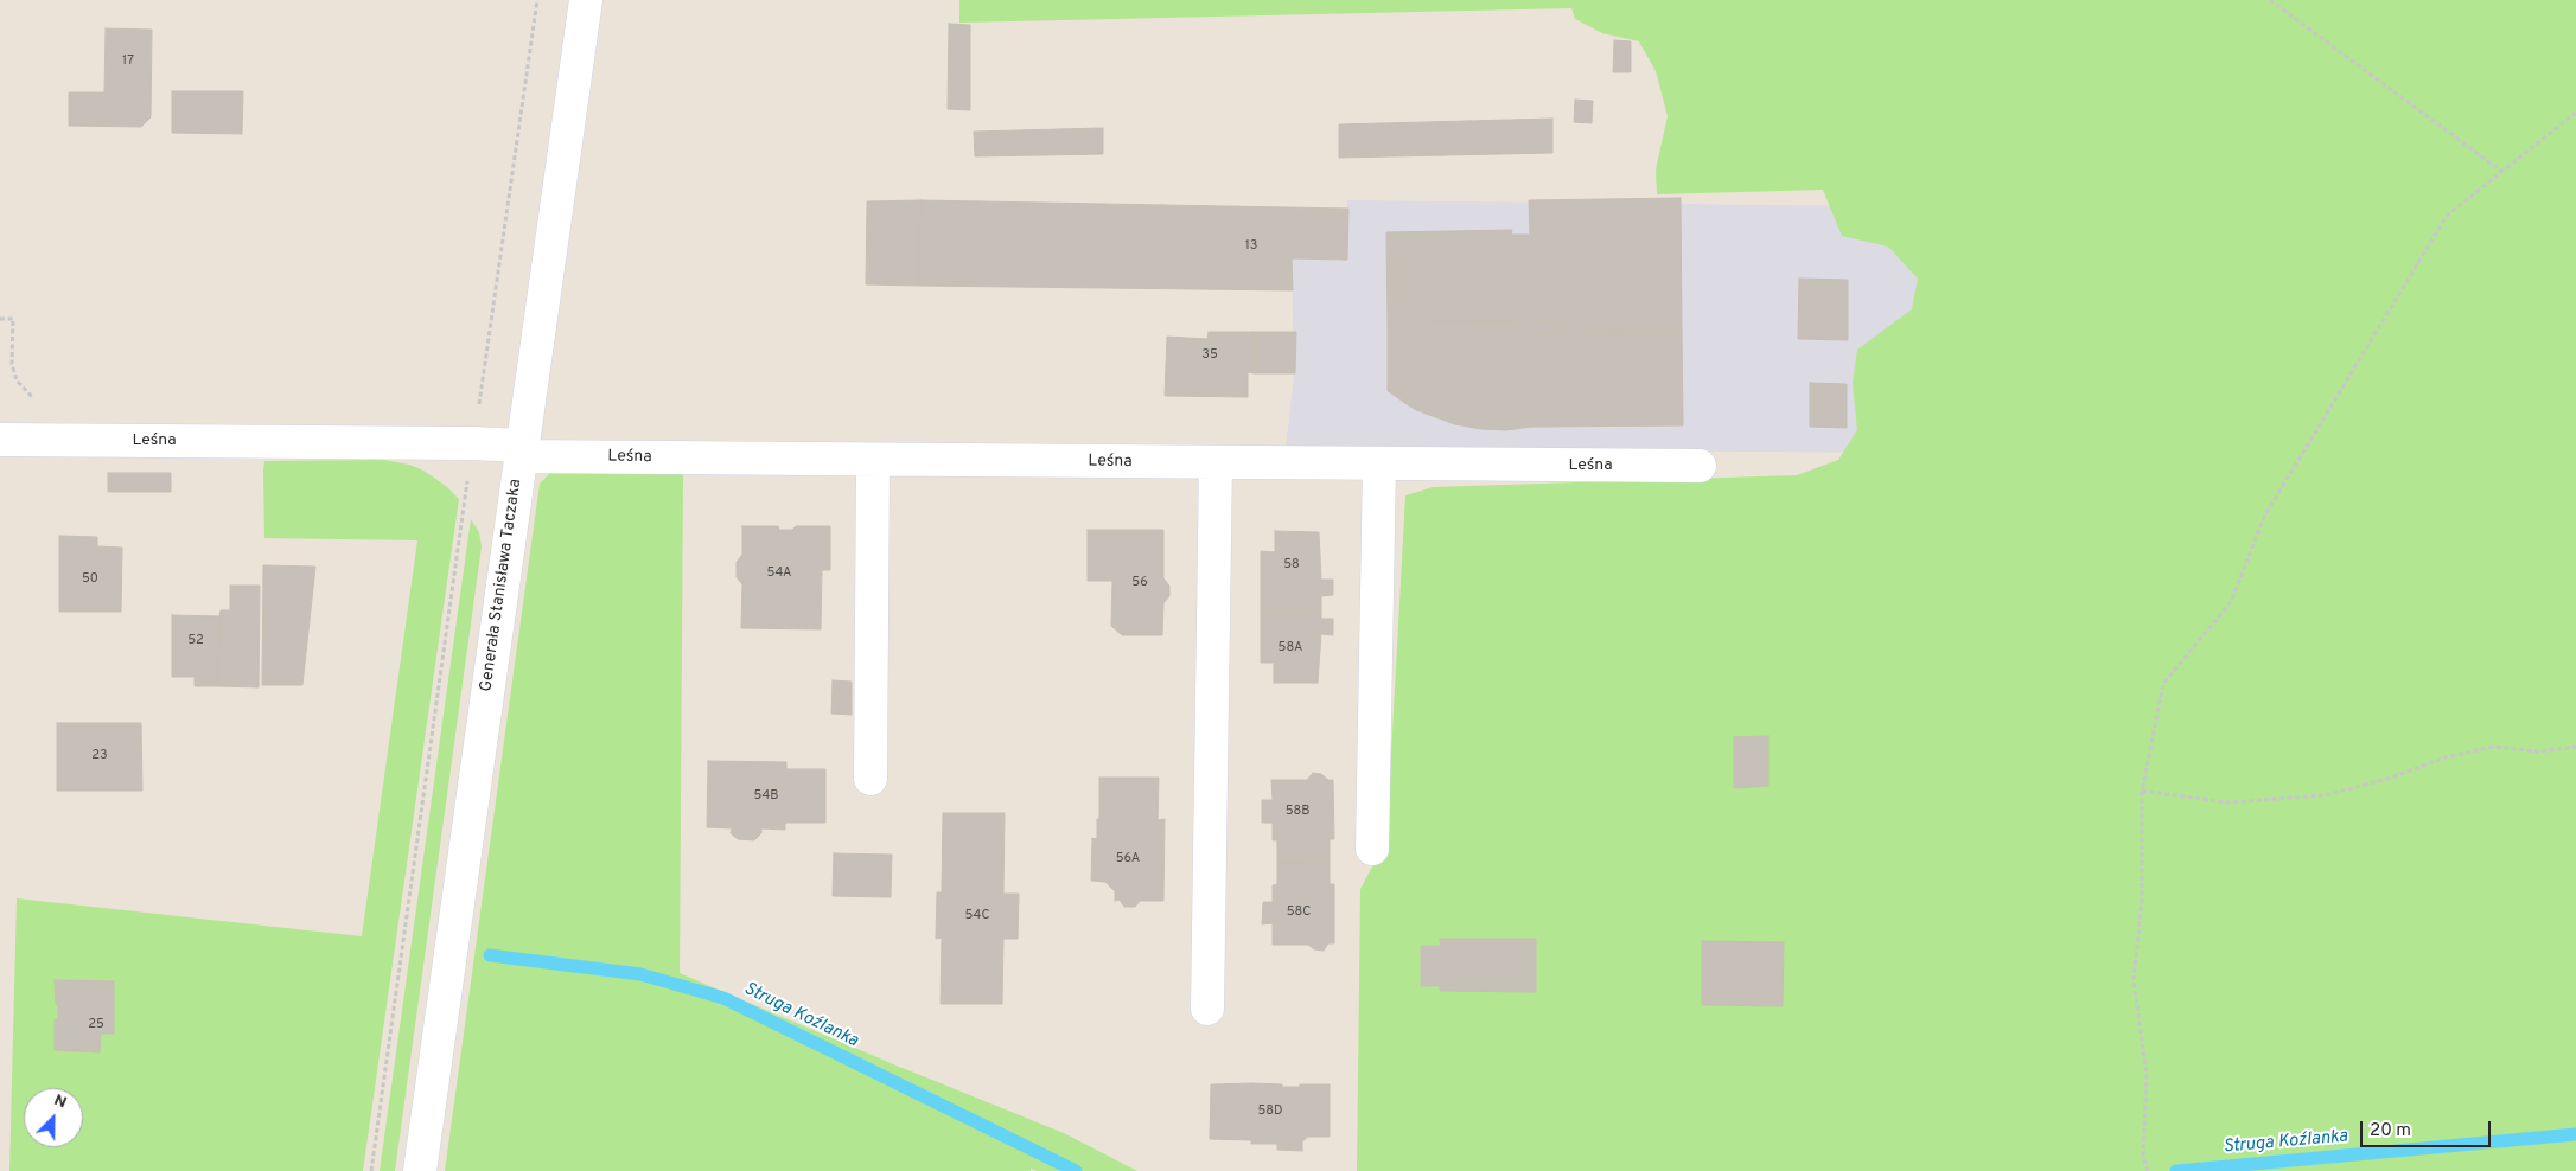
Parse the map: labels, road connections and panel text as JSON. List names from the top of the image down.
{
  "streets": {
    "street": ["Leśna", "Generała Stanisława Taczaka"]
  },
  "crossings": [
    ["Leśna", "Generała Stanisława Taczaka"]
  ],
  "water": ["Struga Koźlanka"],
  "house_numbers": [
    "17",
    "13",
    "35",
    "58",
    "54A",
    "50",
    "56",
    "52",
    "58A",
    "23",
    "54B",
    "58B",
    "56A",
    "58C",
    "54C",
    "25",
    "58D"
  ],
  "scale_bar": "20 m",
  "north": "top right"
}
